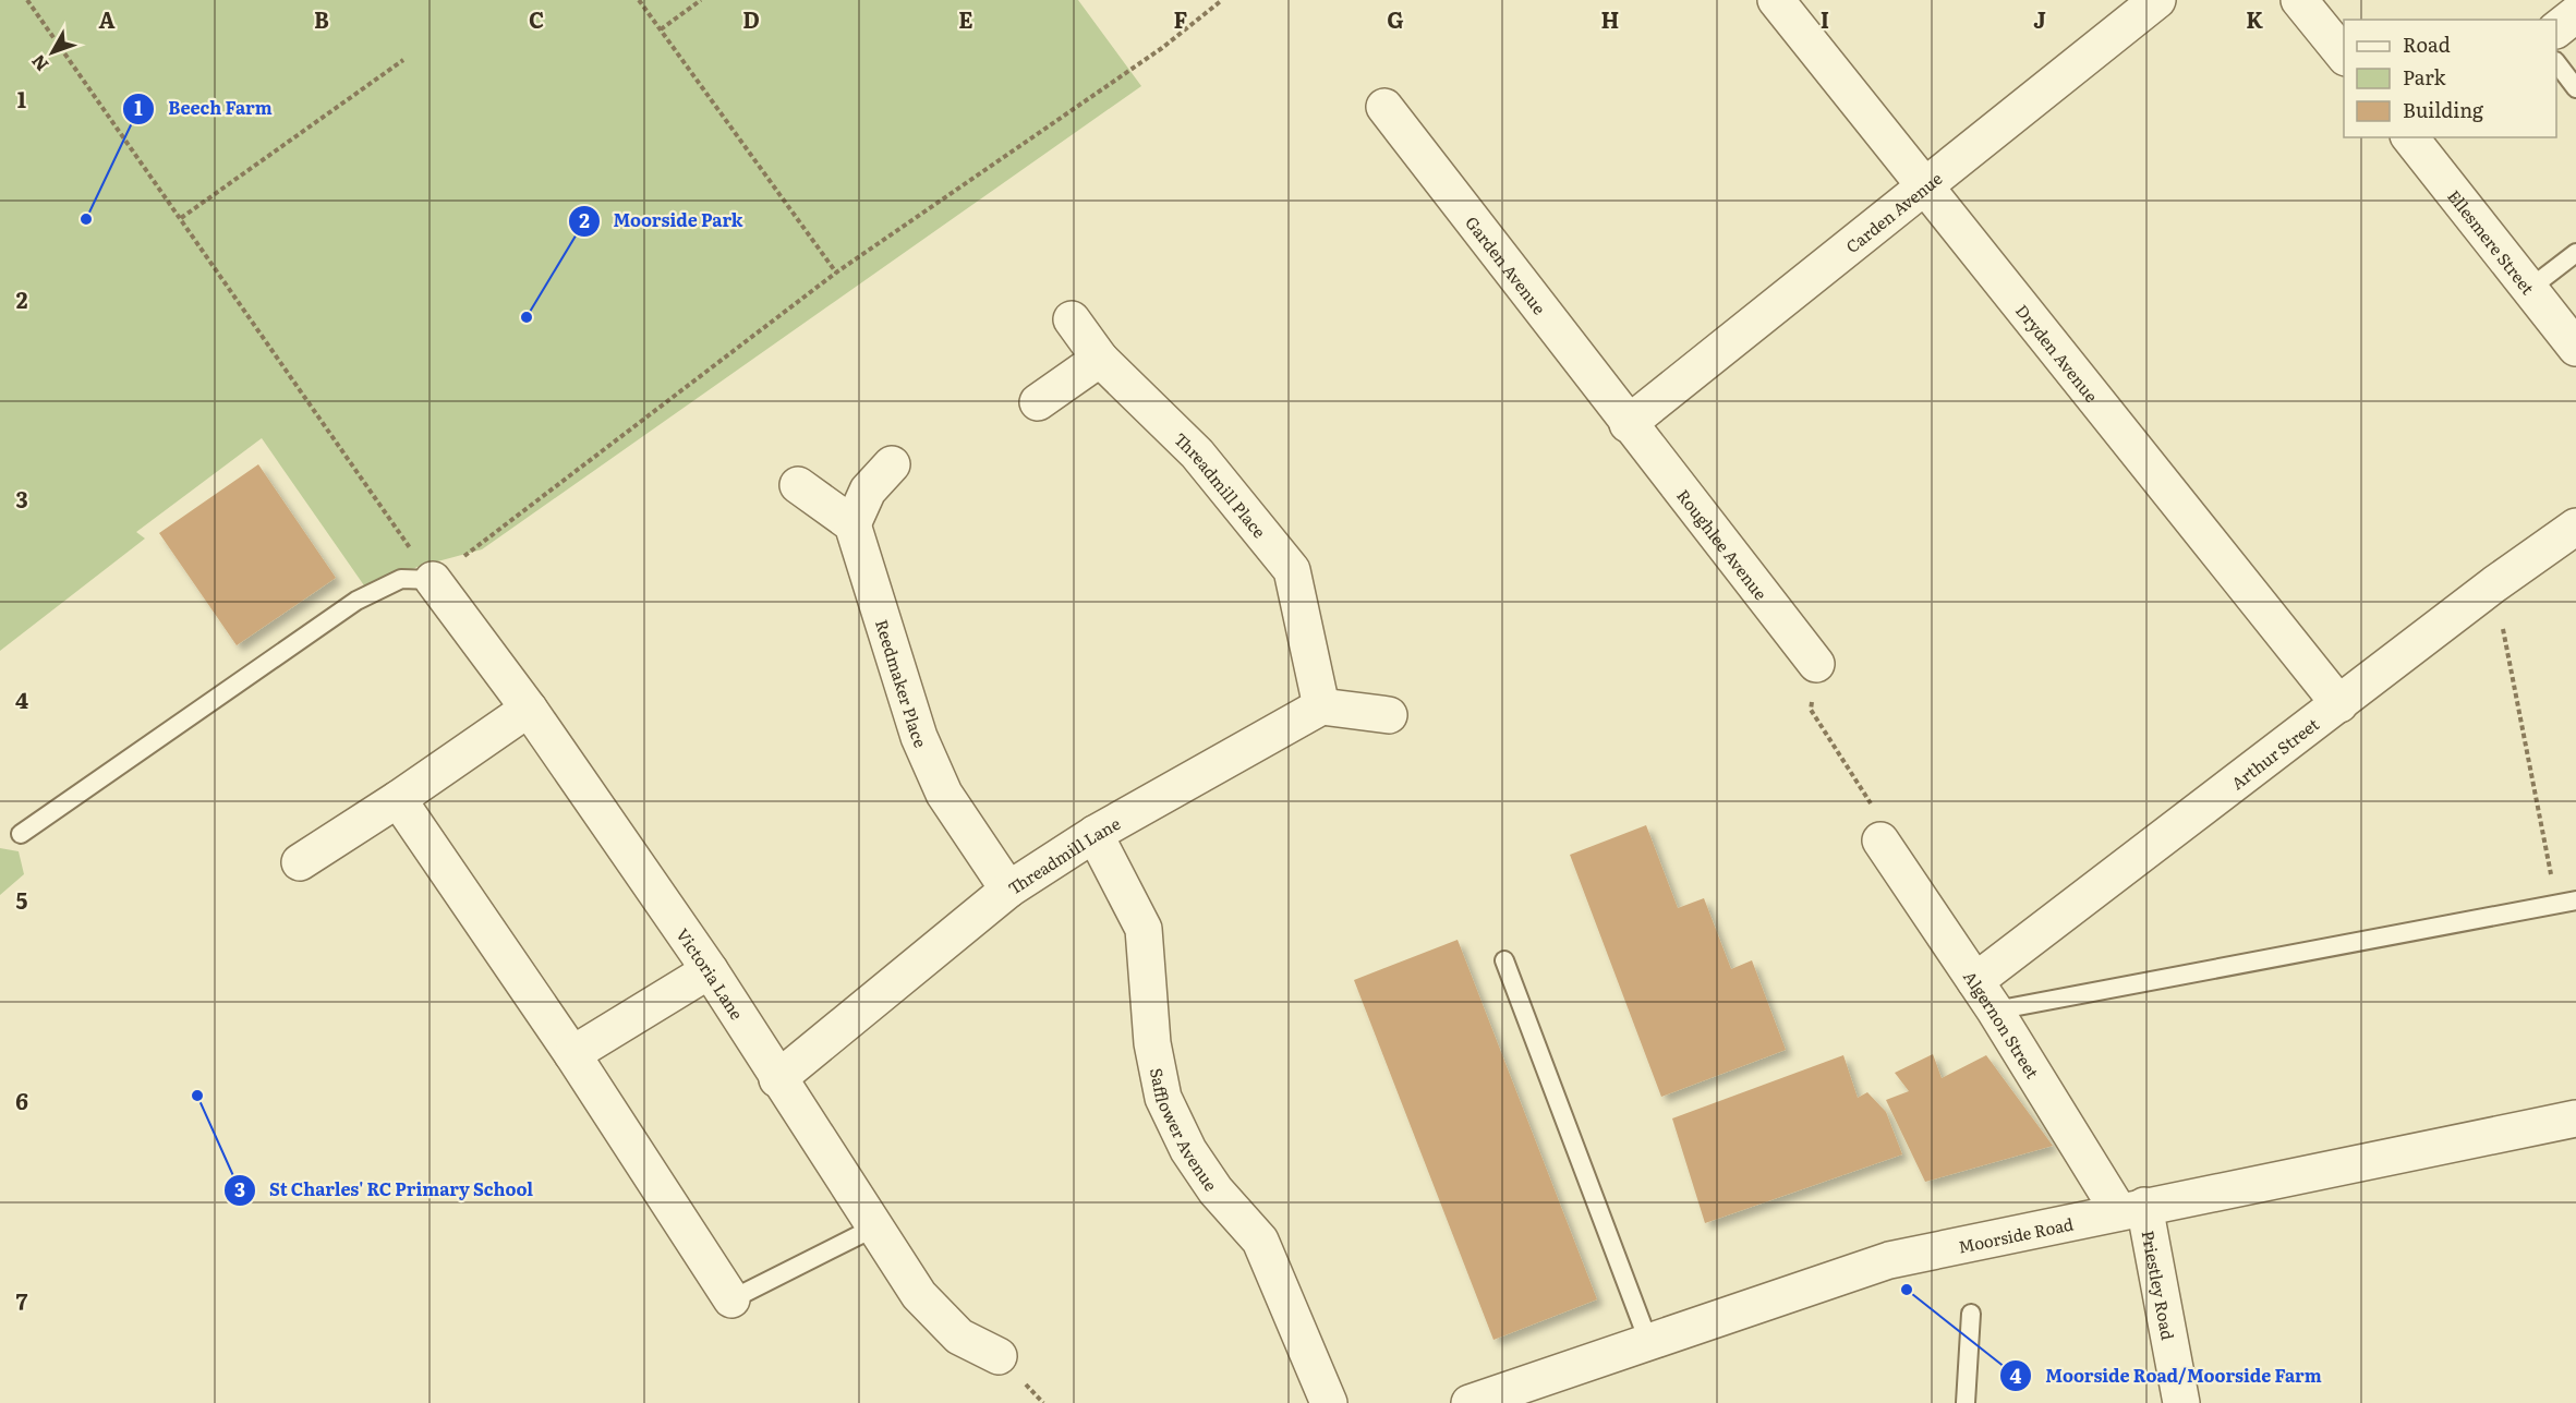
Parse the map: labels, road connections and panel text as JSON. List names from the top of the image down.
{
  "streets": {
    "street": [
      "Carden Avenue",
      "Ellesmere Street",
      "Garden Avenue",
      "Dryden Avenue",
      "Threadmill Place",
      "Roughlee Avenue",
      "Reedmaker Place",
      "Arthur Street",
      "Threadmill Lane",
      "Victoria Lane",
      "Algernon Street",
      "Safflower Avenue",
      "Moorside Road",
      "Priestley Road"
    ]
  },
  "crossings": [
    ["Carden Avenue", "Garden Avenue"],
    ["Carden Avenue", "Dryden Avenue"],
    ["Carden Avenue", "Roughlee Avenue"],
    ["Garden Avenue", "Roughlee Avenue"],
    ["Dryden Avenue", "Arthur Street"],
    ["Threadmill Place", "Threadmill Lane"],
    ["Reedmaker Place", "Threadmill Lane"],
    ["Arthur Street", "Algernon Street"],
    ["Threadmill Lane", "Victoria Lane"],
    ["Threadmill Lane", "Safflower Avenue"],
    ["Algernon Street", "Moorside Road"],
    ["Algernon Street", "Priestley Road"],
    ["Moorside Road", "Priestley Road"]
  ],
  "places": [
    "Beech Farm",
    "Moorside Park",
    "St Charles' RC Primary School",
    "Moorside Road/Moorside Farm"
  ],
  "legend": ["Road", "Park", "Building"],
  "north": "bottom left",
  "grid": {
    "columns": [
      "A",
      "B",
      "C",
      "D",
      "E",
      "F",
      "G",
      "H",
      "I",
      "J",
      "K"
    ],
    "rows": [
      "1",
      "2",
      "3",
      "4",
      "5",
      "6",
      "7"
    ]
  }
}
